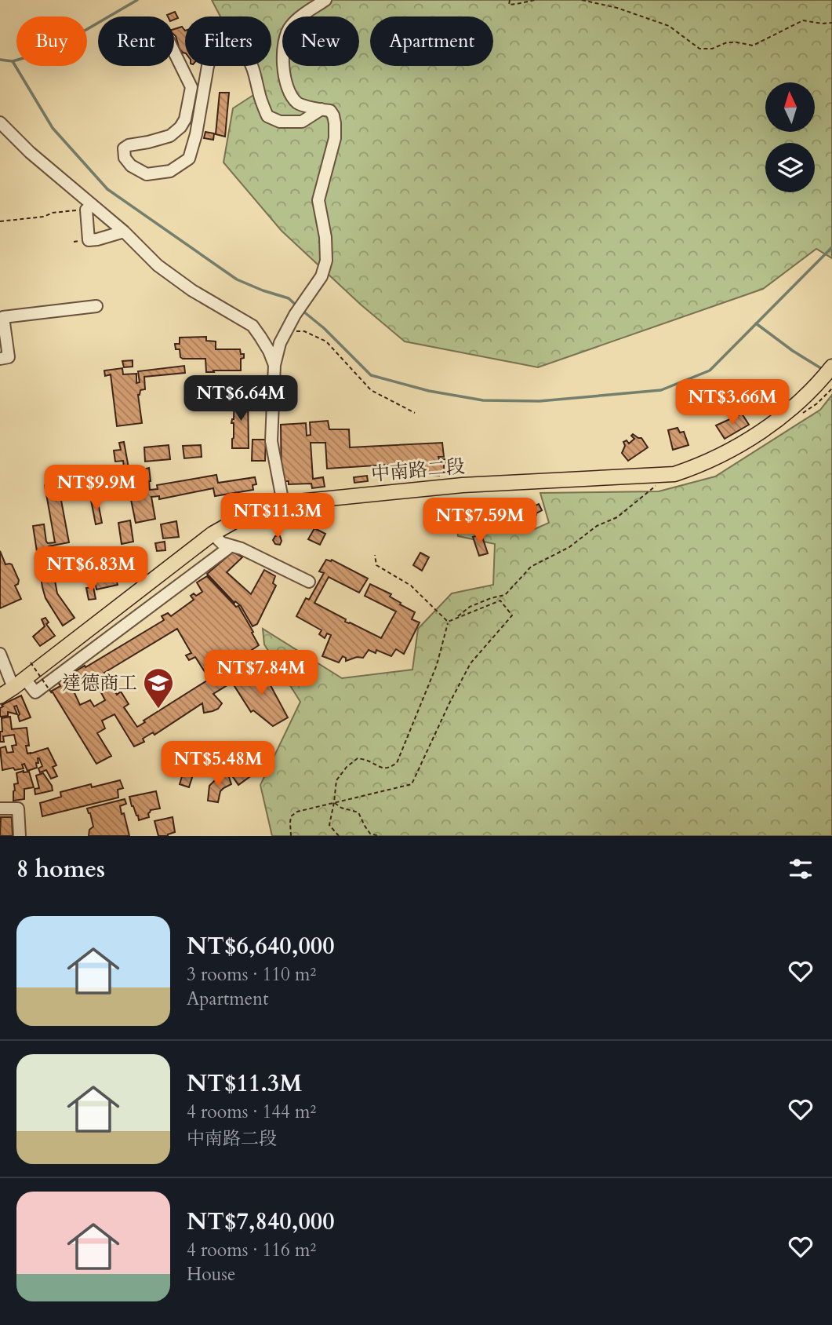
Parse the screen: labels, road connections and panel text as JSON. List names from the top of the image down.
{
  "streets": {
    "main road": ["中南路二段"]
  },
  "places": {
    "school or university": ["達德商工"]
  },
  "north": "top",
  "page": {
    "chip": [
      "Buy",
      "Rent",
      "Filters",
      "New",
      "Apartment"
    ],
    "price": [
      "NT$6.64M",
      "NT$3.66M",
      "NT$9.9M",
      "NT$11.3M",
      "NT$7.59M",
      "NT$6.83M",
      "NT$7.84M",
      "NT$5.48M"
    ],
    "heading": "8 homes",
    "list": [
      {
        "name": "NT$6,640,000",
        "note": "3 rooms · 110 m² · Apartment"
      },
      {
        "name": "NT$11.3M",
        "note": "4 rooms · 144 m² · 中南路二段"
      },
      {
        "name": "NT$7,840,000",
        "note": "4 rooms · 116 m² · House"
      }
    ]
  }
}
